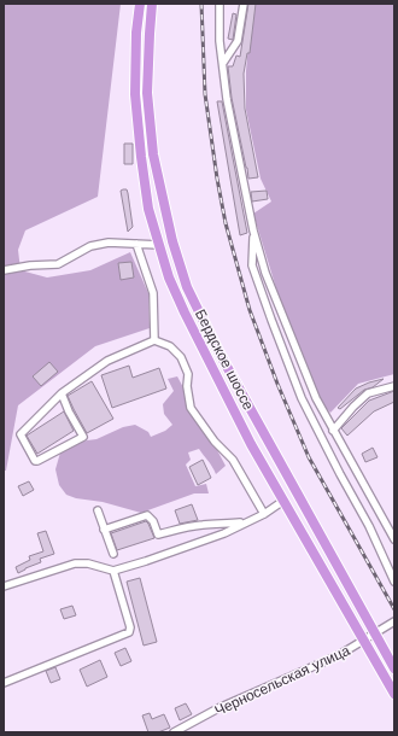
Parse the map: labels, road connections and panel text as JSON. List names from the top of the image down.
{
  "streets": {
    "highway": ["Бердское шоссе"],
    "street": ["Черносельская улица"]
  },
  "crossings": [
    ["Бердское шоссе", "Черносельская улица"]
  ]
}
